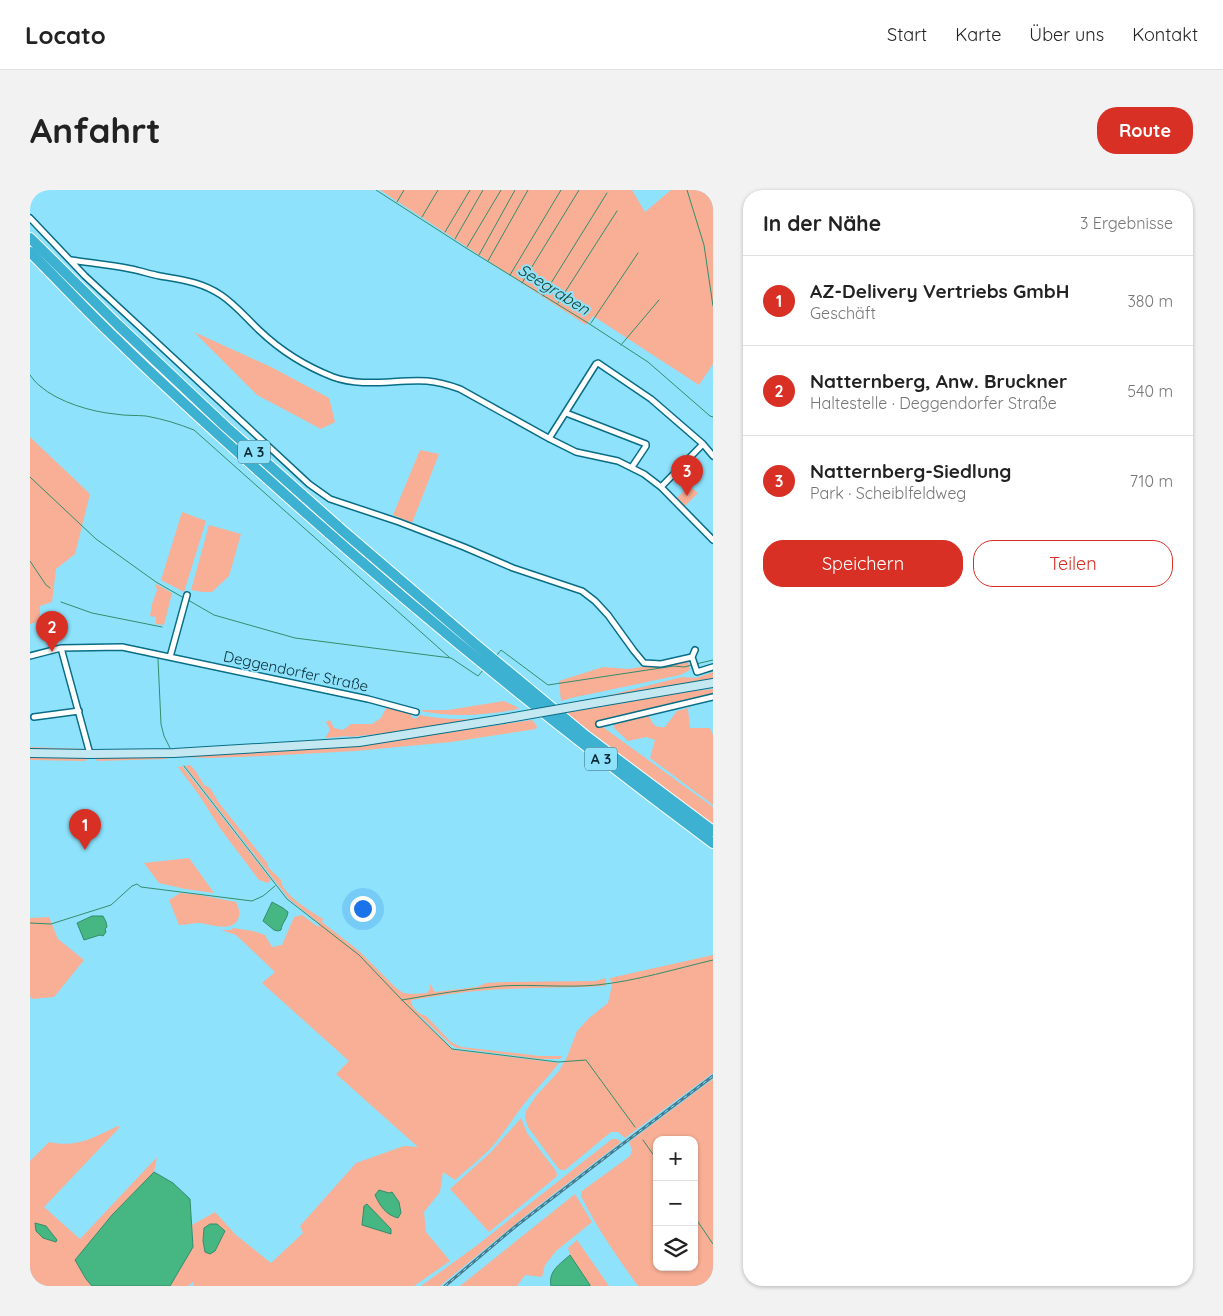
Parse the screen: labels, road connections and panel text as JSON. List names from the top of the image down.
{
  "streets": {
    "highway": ["A 3"],
    "street": ["Deggendorfer Straße"]
  },
  "water": ["Seegraben"],
  "page": {
    "header": "Locato",
    "nav": [
      "Start",
      "Karte",
      "Über uns",
      "Kontakt"
    ],
    "buttons": [
      "Route",
      ["Speichern", "Teilen"]
    ],
    "title": "Anfahrt",
    "heading": ["In der Nähe", "3 Ergebnisse"],
    "list": [
      {
        "mark": "1",
        "name": "AZ-Delivery Vertriebs GmbH",
        "note": "Geschäft",
        "value": "380 m"
      },
      {
        "mark": "2",
        "name": "Natternberg, Anw. Bruckner",
        "note": "Haltestelle · Deggendorfer Straße",
        "value": "540 m"
      },
      {
        "mark": "3",
        "name": "Natternberg-Siedlung",
        "note": "Park · Scheiblfeldweg",
        "value": "710 m"
      }
    ],
    "pins": ["3", "2", "1"],
    "map_buttons": ["+", "−"]
  }
}
